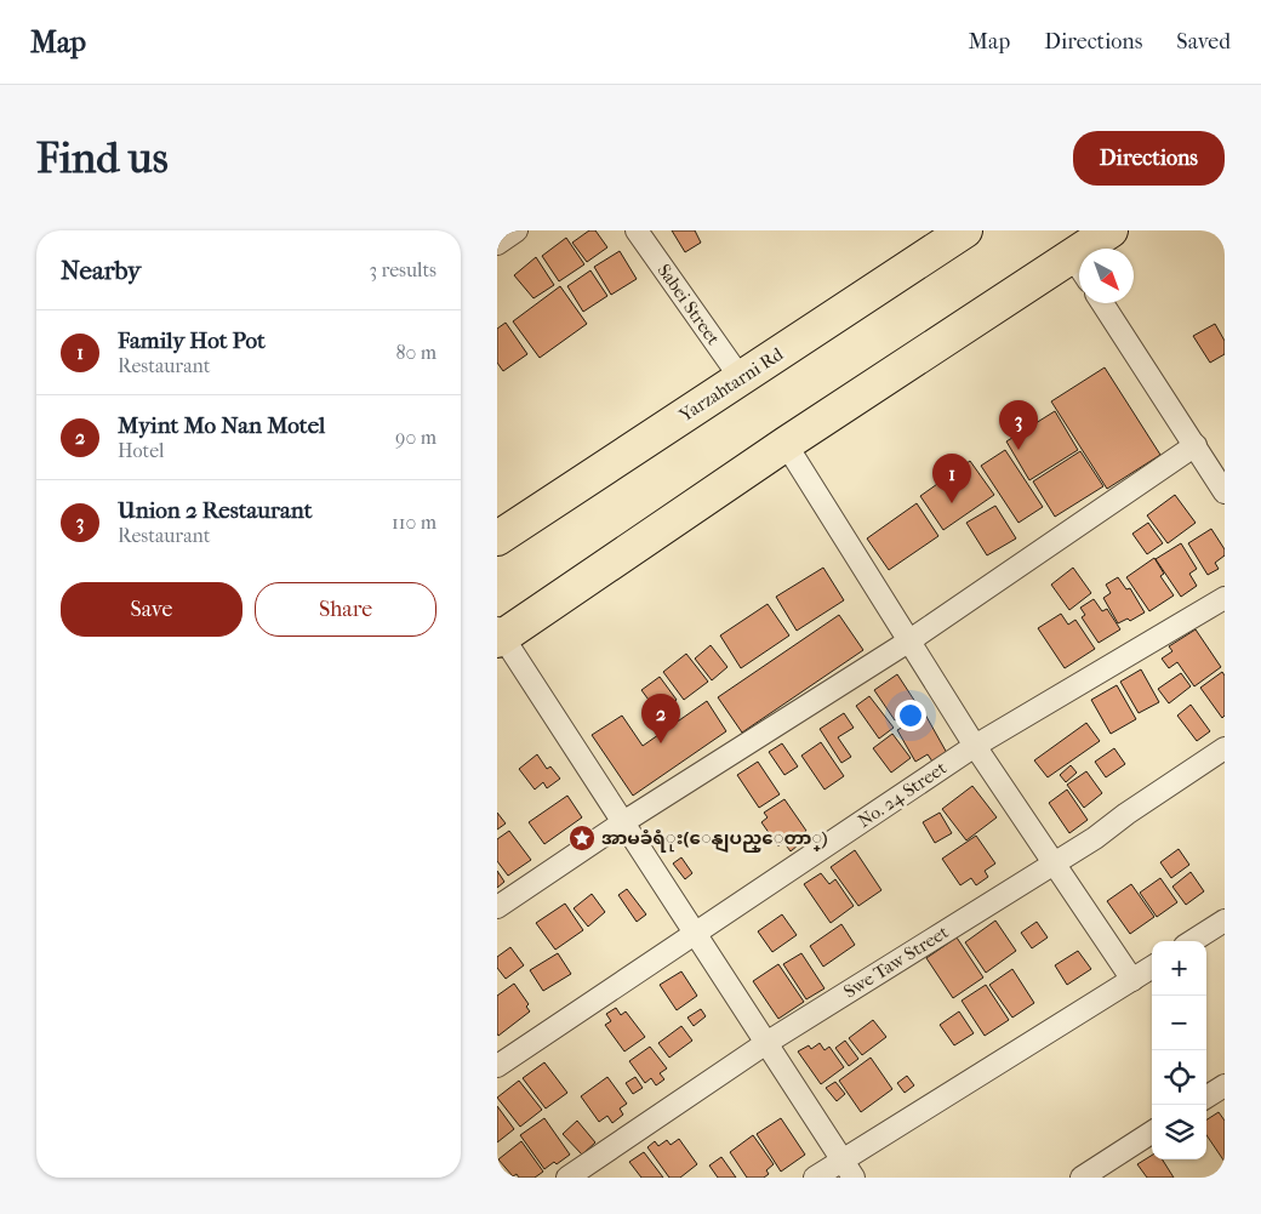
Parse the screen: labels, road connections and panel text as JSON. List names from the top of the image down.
{
  "streets": {
    "main road": ["Yarzahtarni Rd"],
    "street": ["Sabei Street", "No. 24 Street", "Swe Taw Street"]
  },
  "crossings": [
    ["Sabei Street", "Yarzahtarni Rd"]
  ],
  "places": {
    "place": ["အာမခံရံုး(ေနျပည္ေတာ္)"]
  },
  "north": "bottom right",
  "page": {
    "header": "Map",
    "nav": ["Map", "Directions", "Saved"],
    "buttons": [
      "Directions",
      ["Save", "Share"]
    ],
    "title": "Find us",
    "heading": ["Nearby", "3 results"],
    "list": [
      {
        "mark": "1",
        "name": "Family Hot Pot",
        "note": "Restaurant",
        "value": "80 m"
      },
      {
        "mark": "2",
        "name": "Myint Mo Nan Motel",
        "note": "Hotel",
        "value": "90 m"
      },
      {
        "mark": "3",
        "name": "Union 2 Restaurant",
        "note": "Restaurant",
        "value": "110 m"
      }
    ],
    "pins": ["3", "1", "2"],
    "map_buttons": ["+", "−"]
  }
}
